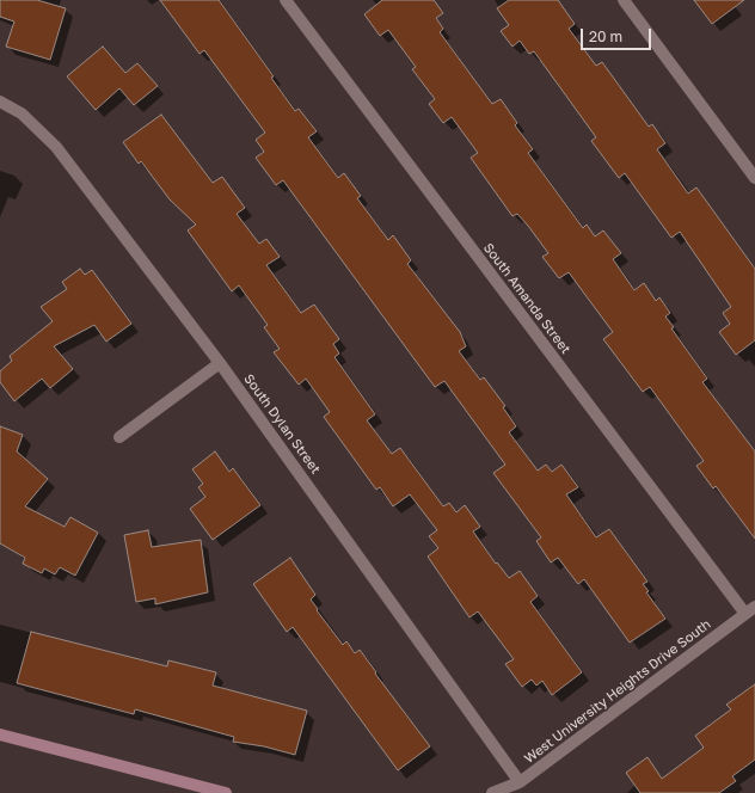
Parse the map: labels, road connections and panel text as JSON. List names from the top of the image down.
{
  "streets": {
    "street": ["South Amanda Street", "South Dylan Street", "West University Heights Drive South"]
  },
  "crossings": [
    ["South Amanda Street", "West University Heights Drive South"],
    ["South Dylan Street", "West University Heights Drive South"]
  ],
  "scale_bar": "20 m"
}
